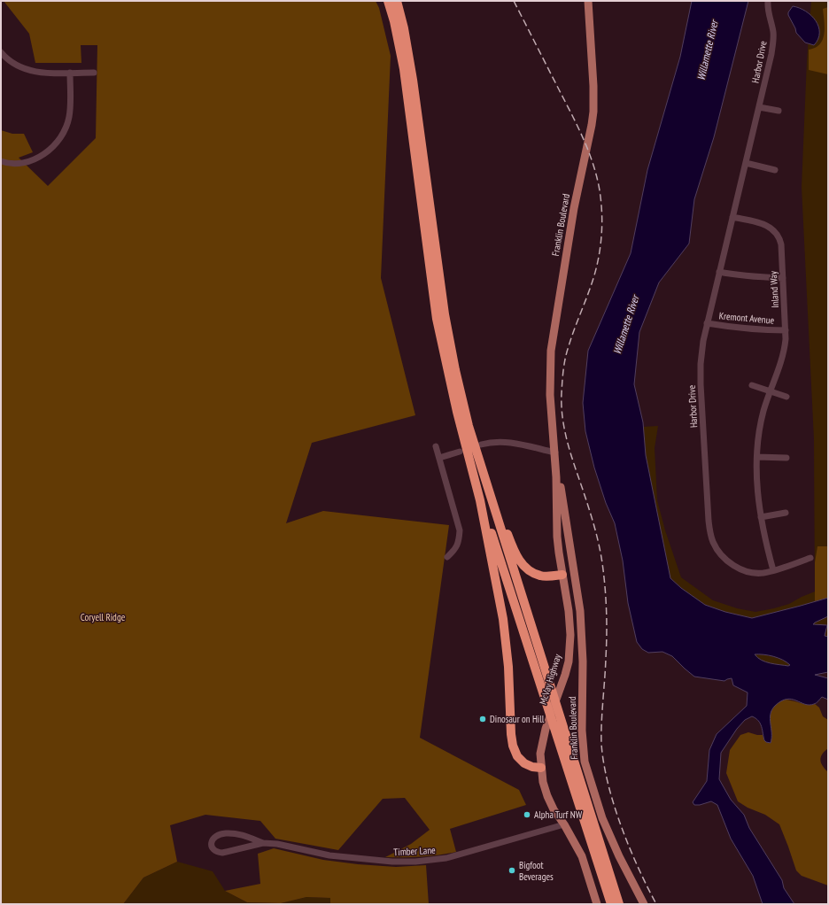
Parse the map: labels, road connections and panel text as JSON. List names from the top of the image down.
{
  "streets": {
    "main road": ["Franklin Boulevard", "McVay Highway"],
    "street": [
      "Harbor Drive",
      "Inland Way",
      "Kremont Avenue",
      "Timber Lane"
    ]
  },
  "crossings": [
    ["Harbor Drive", "Inland Way"],
    ["Harbor Drive", "Kremont Avenue"],
    ["Franklin Boulevard", "McVay Highway"],
    ["Inland Way", "Kremont Avenue"],
    ["McVay Highway", "Timber Lane"]
  ],
  "water": ["Willamette River"],
  "parks": ["Coryell Ridge"],
  "places": ["Dinosaur on Hill", "Alpha Turf NW", "Bigfoot Beverages"]
}
